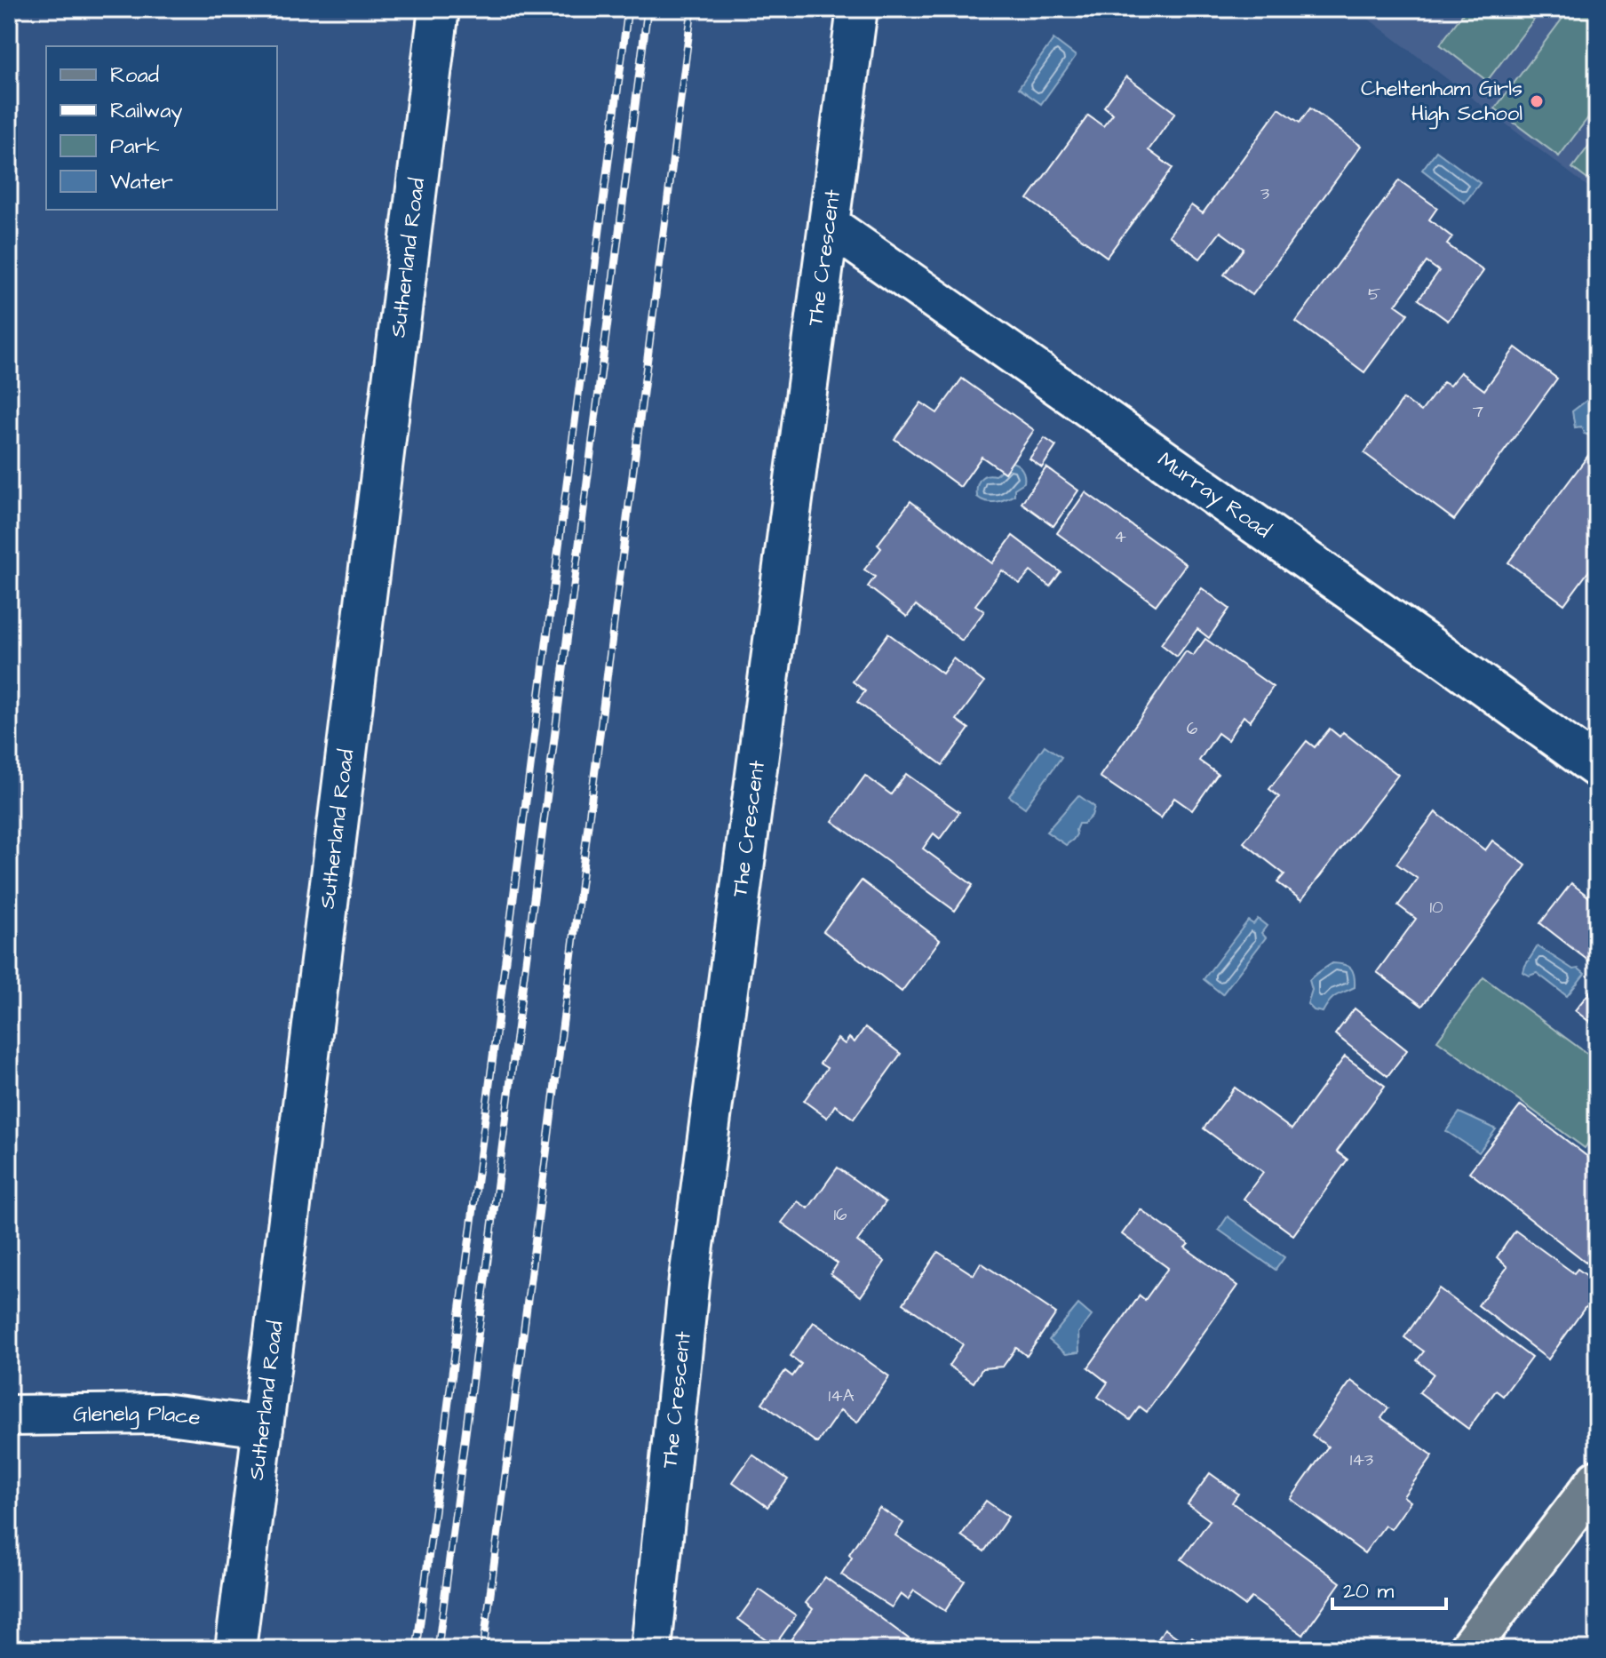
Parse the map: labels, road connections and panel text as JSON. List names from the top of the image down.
{
  "streets": {
    "street": [
      "Sutherland Road",
      "The Crescent",
      "Murray Road",
      "Glenelg Place"
    ]
  },
  "crossings": [
    ["Sutherland Road", "Glenelg Place"],
    ["The Crescent", "Murray Road"]
  ],
  "places": ["Cheltenham Girls High School"],
  "house_numbers": [
    "3",
    "5",
    "7",
    "4",
    "6",
    "10",
    "16",
    "14A",
    "143"
  ],
  "legend": [
    "Road",
    "Railway",
    "Park",
    "Water"
  ],
  "scale_bar": "20 m"
}
